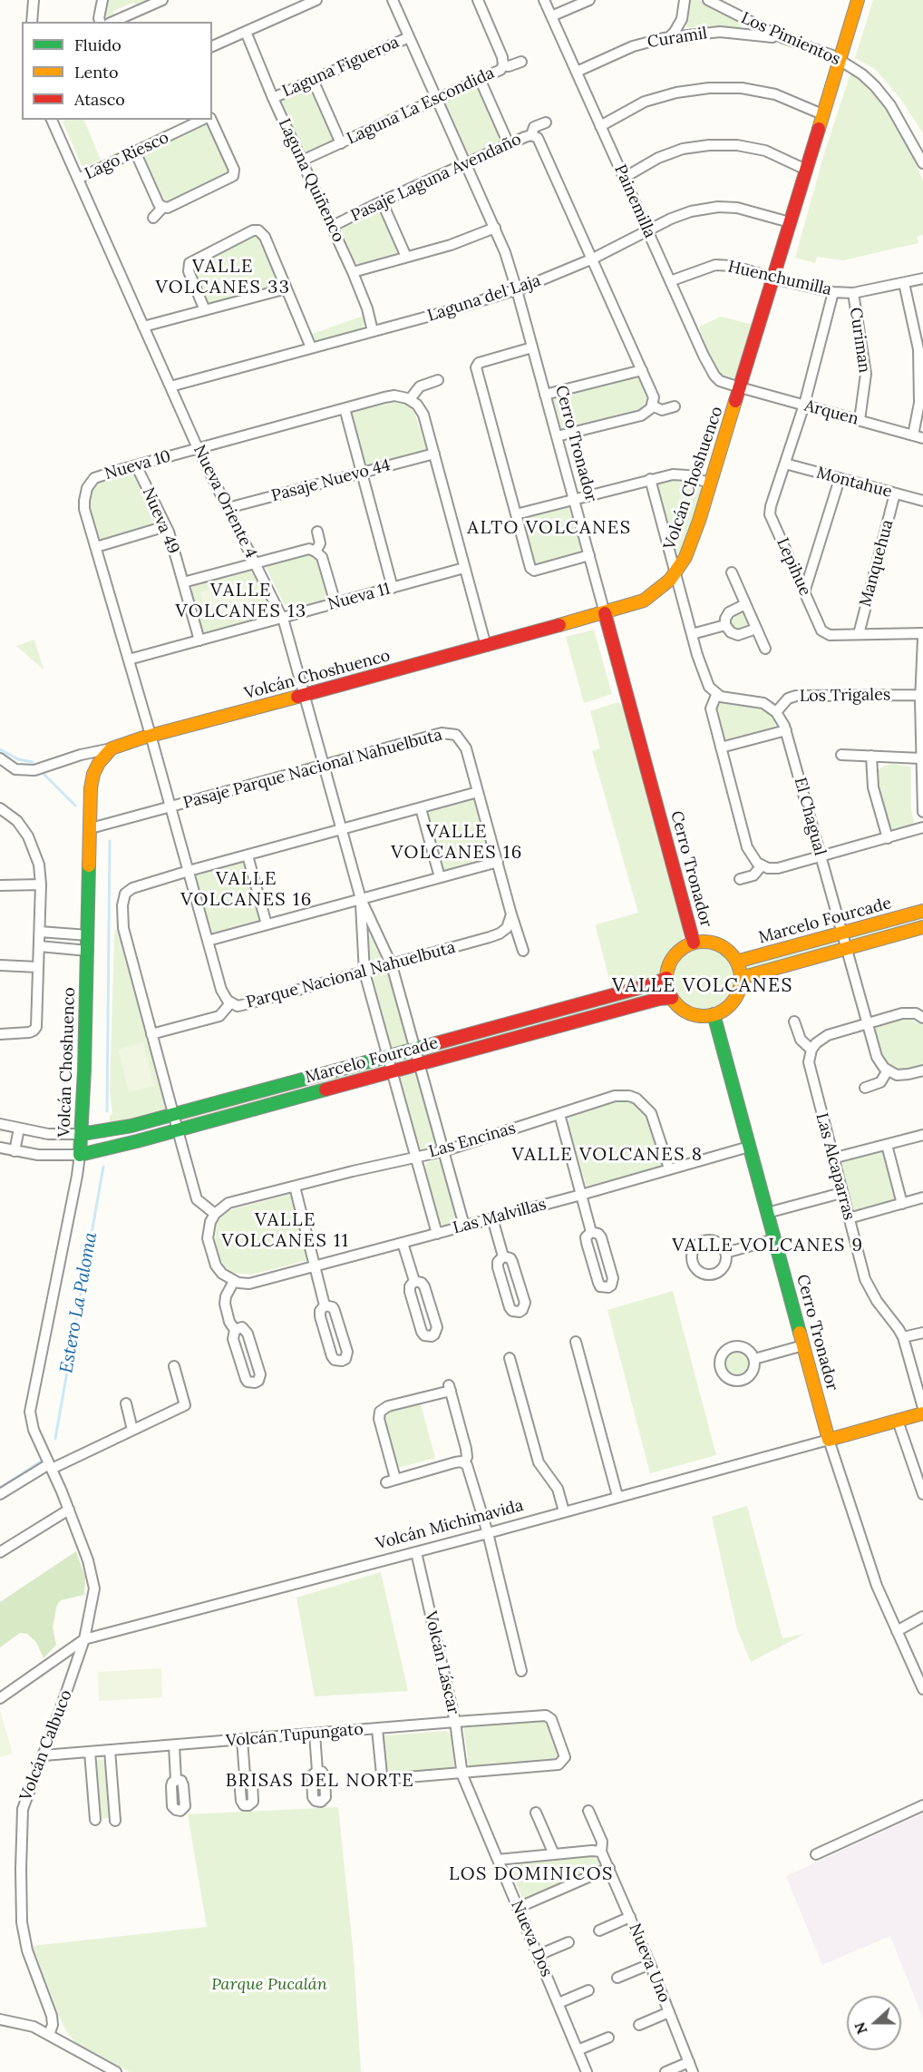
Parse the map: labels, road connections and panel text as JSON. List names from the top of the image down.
{
  "streets": {
    "street": [
      "Curamil",
      "Los Pimientos",
      "Laguna Figueroa",
      "Laguna La Escondida",
      "Lago Riesco",
      "Pasaje Laguna Avendaño",
      "Laguna Quiñenco",
      "Painemilla",
      "Huenchumilla",
      "Laguna del Laja",
      "Curiman",
      "Arquen",
      "Cerro Tronador",
      "Nueva 10",
      "Volcán Choshuenco",
      "Pasaje Nuevo 44",
      "Montahue",
      "Nueva Oriente 4",
      "Nueva 49",
      "Manquehua",
      "Lepihue",
      "Nueva 11",
      "Los Trigales",
      "Pasaje Parque Nacional Nahuelbuta",
      "El Chagual",
      "Marcelo Fourcade",
      "Parque Nacional Nahuelbuta",
      "Las Encinas",
      "Las Alcaparras",
      "Las Malvillas",
      "Volcán Michimavida",
      "Volcán Láscar",
      "Volcán Tupungato",
      "Volcán Calbuco",
      "Nueva Dos",
      "Nueva Uno"
    ]
  },
  "crossings": [
    ["Curamil", "Los Pimientos"],
    ["Curamil", "Painemilla"],
    ["Los Pimientos", "Volcán Choshuenco"],
    ["Laguna Figueroa", "Laguna Quiñenco"],
    ["Laguna Figueroa", "Cerro Tronador"],
    ["Laguna La Escondida", "Laguna Quiñenco"],
    ["Laguna La Escondida", "Cerro Tronador"],
    ["Lago Riesco", "Nueva Oriente 4"],
    ["Pasaje Laguna Avendaño", "Laguna Quiñenco"],
    ["Pasaje Laguna Avendaño", "Laguna del Laja"],
    ["Pasaje Laguna Avendaño", "Cerro Tronador"],
    ["Laguna Quiñenco", "Laguna del Laja"],
    ["Painemilla", "Huenchumilla"],
    ["Painemilla", "Laguna del Laja"],
    ["Painemilla", "Arquen"],
    ["Painemilla", "Volcán Choshuenco"],
    ["Huenchumilla", "Curiman"],
    ["Huenchumilla", "Volcán Choshuenco"],
    ["Huenchumilla", "Lepihue"],
    ["Laguna del Laja", "Cerro Tronador"],
    ["Laguna del Laja", "Volcán Choshuenco"],
    ["Laguna del Laja", "Nueva Oriente 4"],
    ["Curiman", "Arquen"],
    ["Arquen", "Volcán Choshuenco"],
    ["Arquen", "Lepihue"],
    ["Cerro Tronador", "Volcán Choshuenco"],
    ["Cerro Tronador", "Marcelo Fourcade"],
    ["Cerro Tronador", "Las Malvillas"],
    ["Cerro Tronador", "Volcán Michimavida"],
    ["Nueva 10", "Volcán Choshuenco"],
    ["Nueva 10", "Nueva Oriente 4"],
    ["Nueva 10", "Nueva 49"],
    ["Nueva 10", "Nueva 11"],
    ["Nueva 10", "Parque Nacional Nahuelbuta"],
    ["Volcán Choshuenco", "Nueva Oriente 4"],
    ["Volcán Choshuenco", "Pasaje Parque Nacional Nahuelbuta"],
    ["Volcán Choshuenco", "Marcelo Fourcade"],
    ["Volcán Choshuenco", "Parque Nacional Nahuelbuta"],
    ["Volcán Choshuenco", "Volcán Calbuco"],
    ["Pasaje Nuevo 44", "Nueva Oriente 4"],
    ["Montahue", "Manquehua"],
    ["Montahue", "Lepihue"],
    ["Nueva Oriente 4", "Nueva 11"],
    ["Nueva Oriente 4", "Pasaje Parque Nacional Nahuelbuta"],
    ["Nueva 49", "Nueva 11"],
    ["Manquehua", "Lepihue"],
    ["Los Trigales", "El Chagual"],
    ["Pasaje Parque Nacional Nahuelbuta", "Parque Nacional Nahuelbuta"],
    ["El Chagual", "Marcelo Fourcade"],
    ["Las Encinas", "Las Malvillas"],
    ["Volcán Michimavida", "Volcán Láscar"],
    ["Volcán Michimavida", "Volcán Calbuco"],
    ["Volcán Láscar", "Volcán Tupungato"],
    ["Volcán Láscar", "Nueva Dos"],
    ["Volcán Tupungato", "Volcán Calbuco"],
    ["Volcán Tupungato", "Nueva Dos"]
  ],
  "districts": [
    "VALLE VOLCANES 33",
    "ALTO VOLCANES",
    "VALLE VOLCANES 13",
    "VALLE VOLCANES 16",
    "VALLE VOLCANES 16",
    "VALLE VOLCANES",
    "VALLE VOLCANES 8",
    "VALLE VOLCANES 11",
    "VALLE VOLCANES 9",
    "BRISAS DEL NORTE",
    "LOS DOMINICOS"
  ],
  "water": ["Estero La Paloma"],
  "parks": ["Parque Pucalán"],
  "legend": ["Fluido", "Lento", "Atasco"],
  "north": "left"
}
